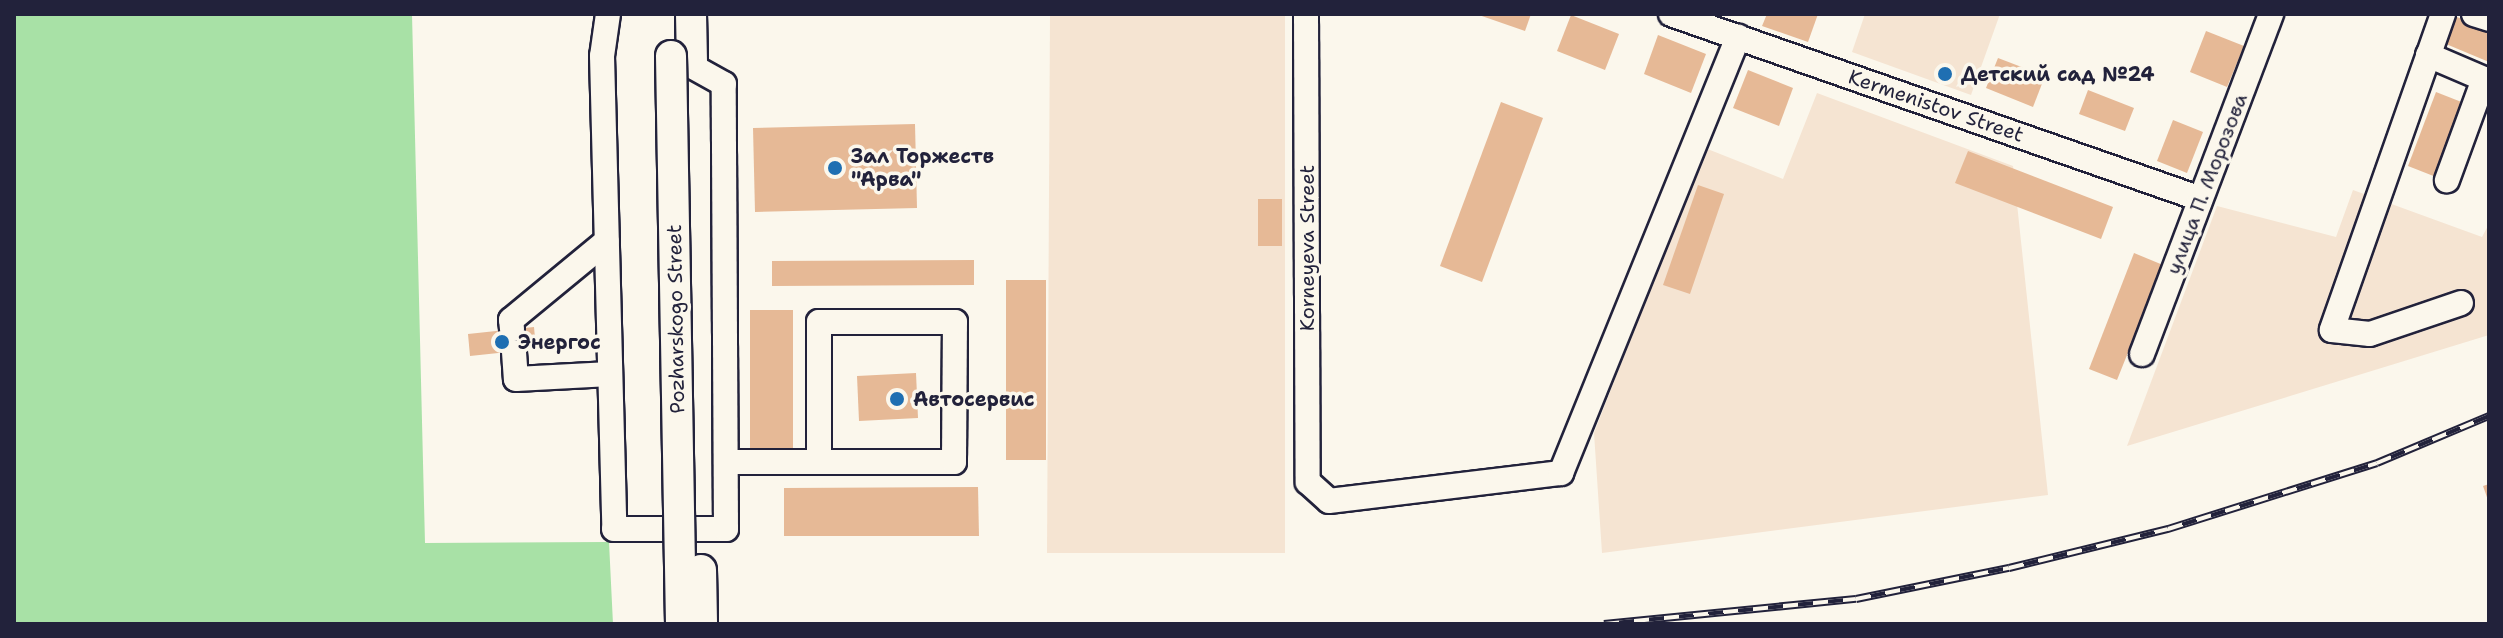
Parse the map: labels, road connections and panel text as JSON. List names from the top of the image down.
{
  "streets": {
    "main road": ["Pozharskogo Street"],
    "street": ["Kermenistov Street", "улица П. Морозова", "Korneyeva Street"]
  },
  "crossings": [
    ["Kermenistov Street", "улица П. Морозова"],
    ["Kermenistov Street", "Korneyeva Street"]
  ],
  "places": [
    "Детский сад №24",
    "Зал Торжеств \"Арва\"",
    "Энергос",
    "Автосервис"
  ]
}
